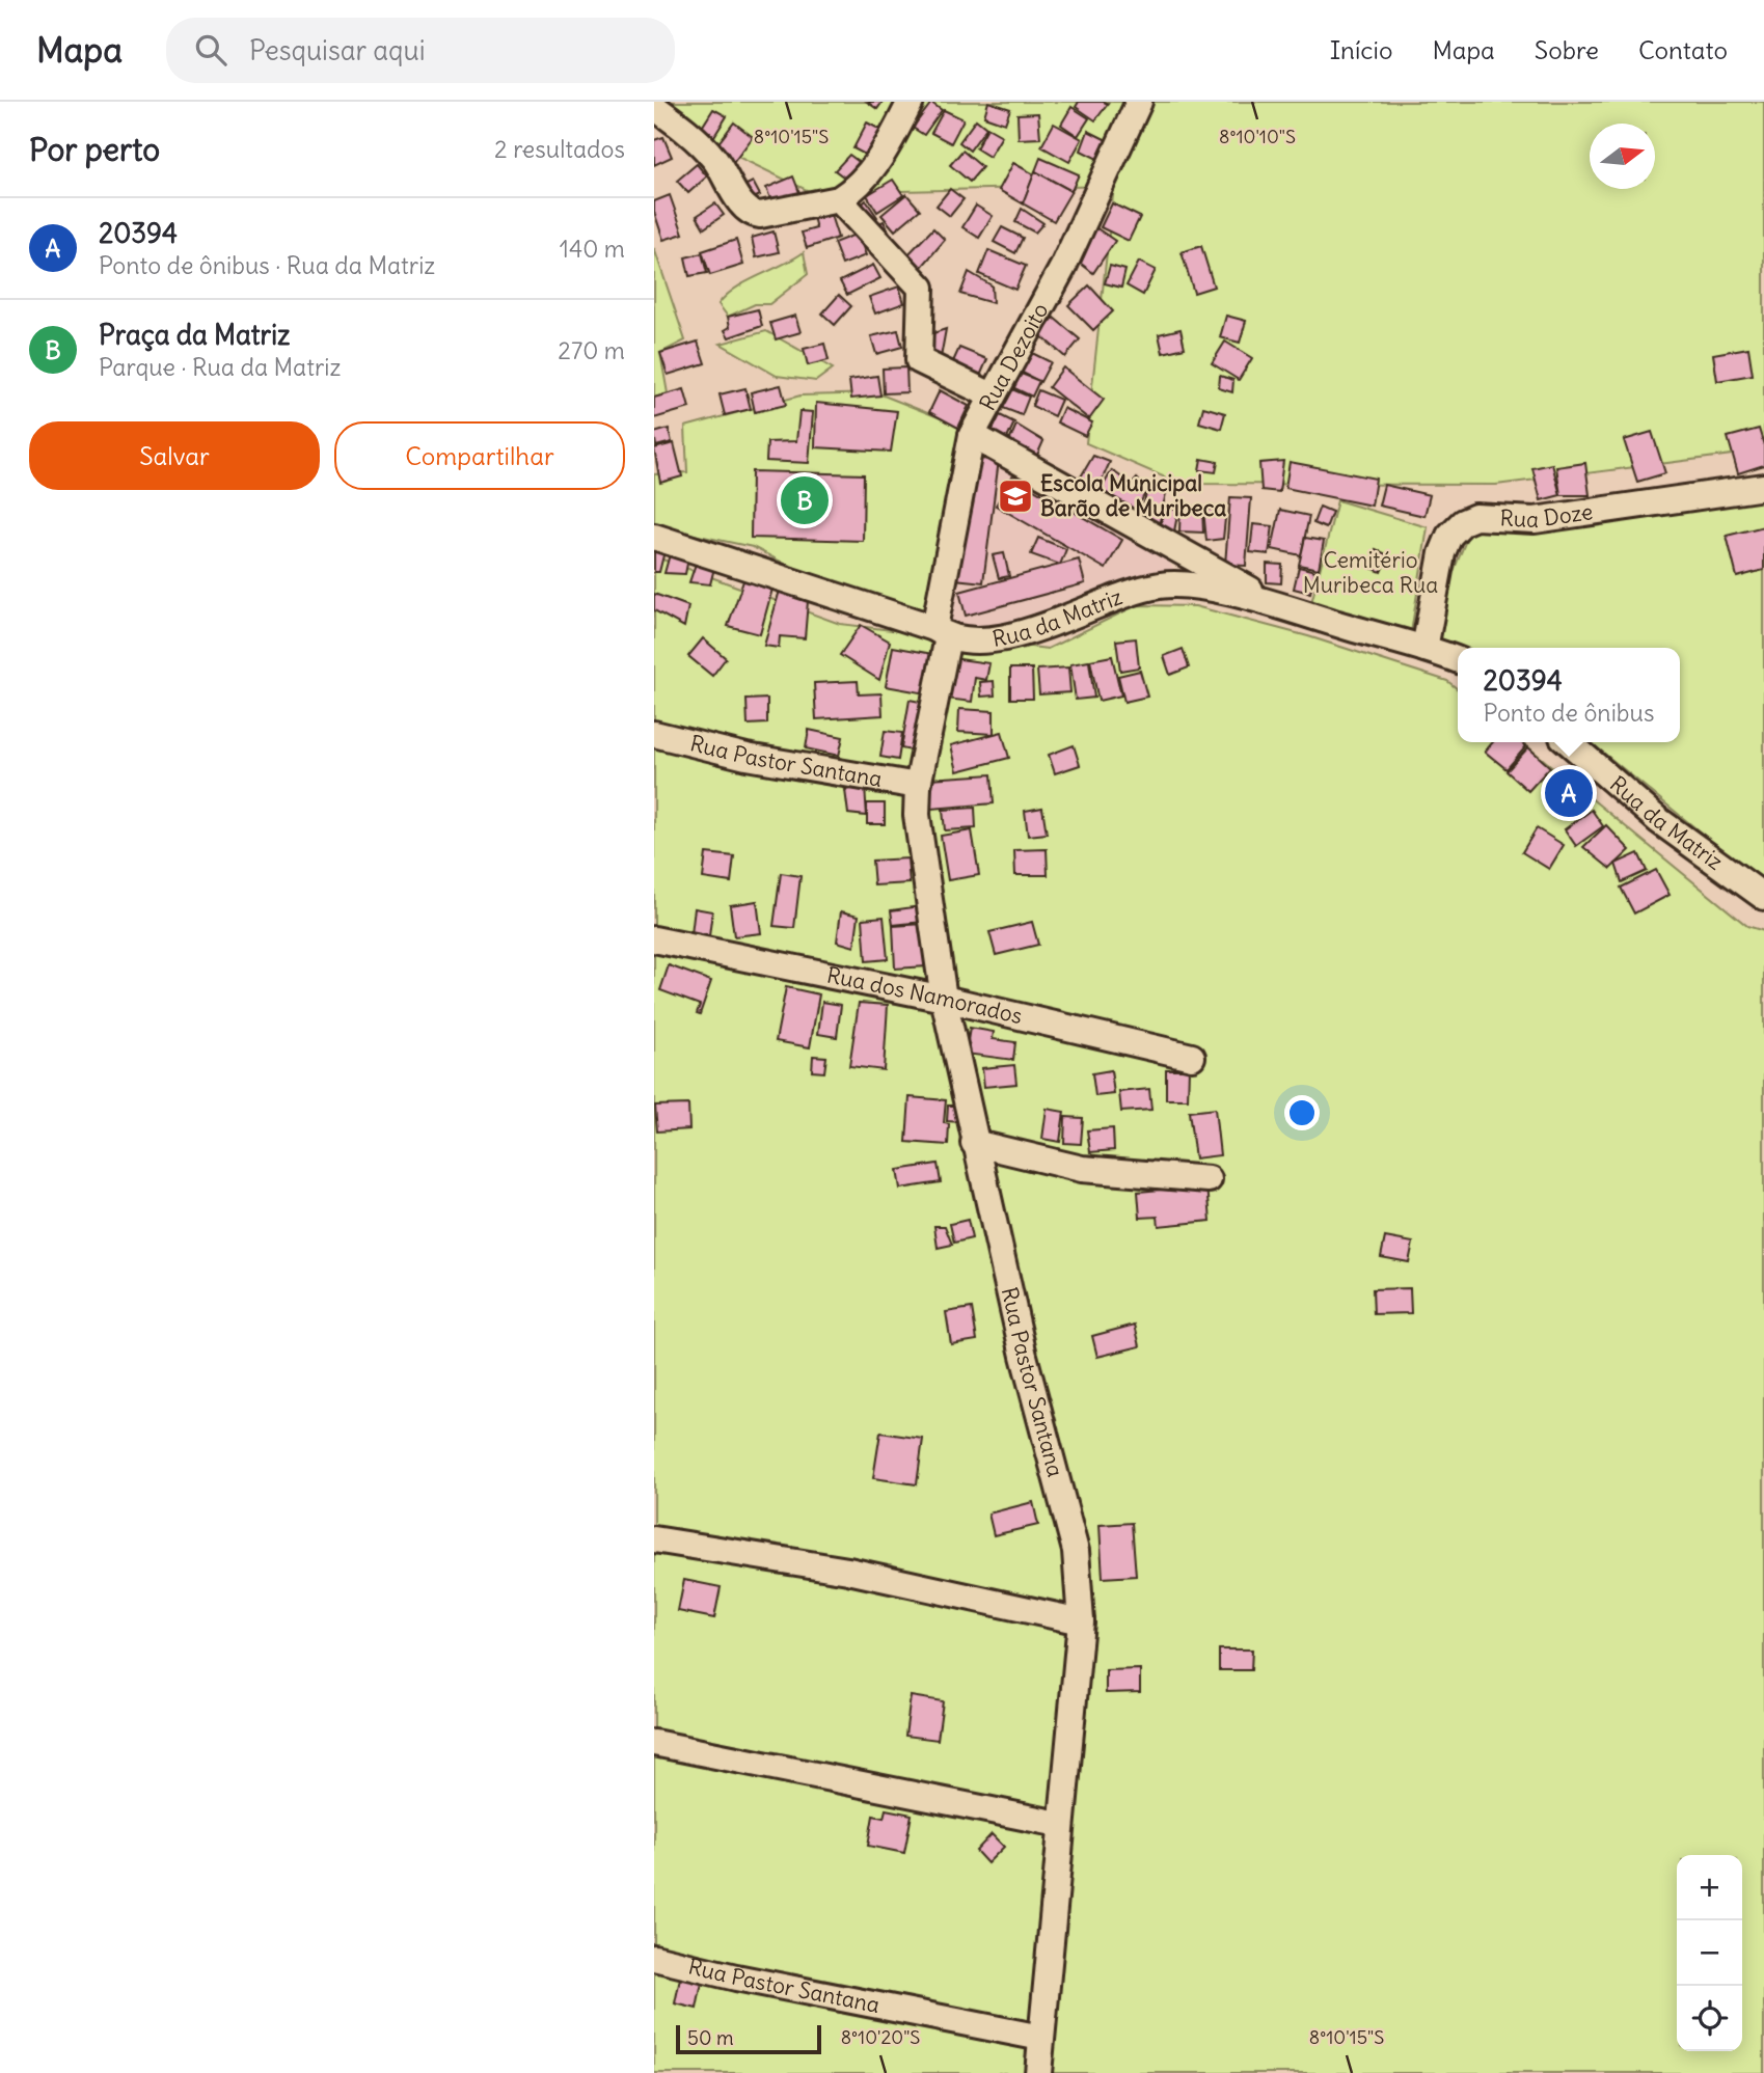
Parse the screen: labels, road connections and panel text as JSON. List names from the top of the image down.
{
  "streets": {
    "street": [
      "Rua Dezoito",
      "Rua Doze",
      "Rua da Matriz",
      "Rua Pastor Santana",
      "Rua dos Namorados"
    ]
  },
  "crossings": [
    ["Rua Dezoito", "Rua da Matriz"],
    ["Rua Dezoito", "Rua Pastor Santana"],
    ["Rua Doze", "Rua da Matriz"],
    ["Rua da Matriz", "Rua Pastor Santana"],
    ["Rua Pastor Santana", "Rua dos Namorados"]
  ],
  "parks": ["Cemitério Muribeca Rua"],
  "places": {
    "school or university": ["Escola Municipal Barão de Muribeca"]
  },
  "scale_bar": "50 m",
  "north": "right",
  "page": {
    "header": "Mapa",
    "search": "Pesquisar aqui",
    "nav": [
      "Início",
      "Mapa",
      "Sobre",
      "Contato"
    ],
    "heading": ["Por perto", "2 resultados"],
    "list": [
      {
        "mark": "A",
        "name": "20394",
        "note": "Ponto de ônibus · Rua da Matriz",
        "value": "140 m"
      },
      {
        "mark": "B",
        "name": "Praça da Matriz",
        "note": "Parque · Rua da Matriz",
        "value": "270 m"
      }
    ],
    "buttons": ["Salvar", "Compartilhar"],
    "pins": ["B", "A"],
    "popup": ["20394", "Ponto de ônibus"],
    "map_buttons": ["+", "−"],
    "scale": "50 m"
  },
  "coordinates": ["8°10'15\"S", "8°10'10\"S", "8°10'20\"S"]
}
